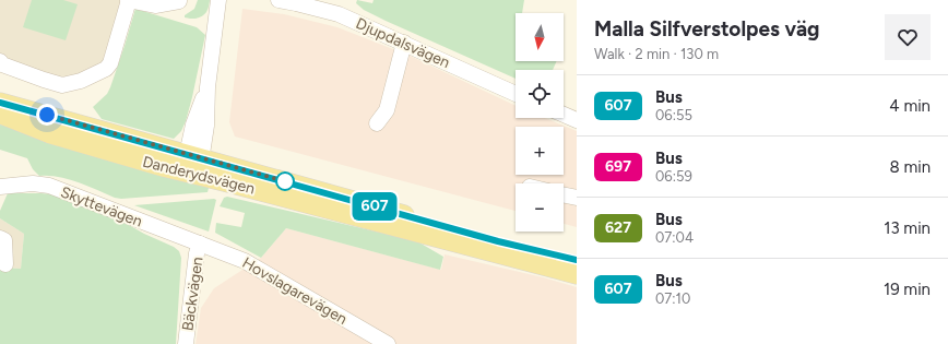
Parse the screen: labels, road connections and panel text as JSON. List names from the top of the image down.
{
  "streets": {
    "main road": ["Danderydsvägen"],
    "street": [
      "Djupdalsvägen",
      "Skyttevägen",
      "Hovslagarevägen",
      "Bäckvägen"
    ]
  },
  "crossings": [
    ["Skyttevägen", "Hovslagarevägen"],
    ["Skyttevägen", "Bäckvägen"],
    ["Hovslagarevägen", "Bäckvägen"]
  ],
  "lines": ["bus line 607"],
  "north": "bottom",
  "page": {
    "on_map": "607",
    "heading": ["Malla Silfverstolpes väg", "Walk · 2 min · 130 m"],
    "map_buttons": ["+", "−"],
    "list": [
      {
        "mark": "607",
        "name": "Bus",
        "note": "06:55",
        "value": "4 min"
      },
      {
        "mark": "697",
        "name": "Bus",
        "note": "06:59",
        "value": "8 min"
      },
      {
        "mark": "627",
        "name": "Bus",
        "note": "07:04",
        "value": "13 min"
      },
      {
        "mark": "607",
        "name": "Bus",
        "note": "07:10",
        "value": "19 min"
      }
    ]
  }
}
